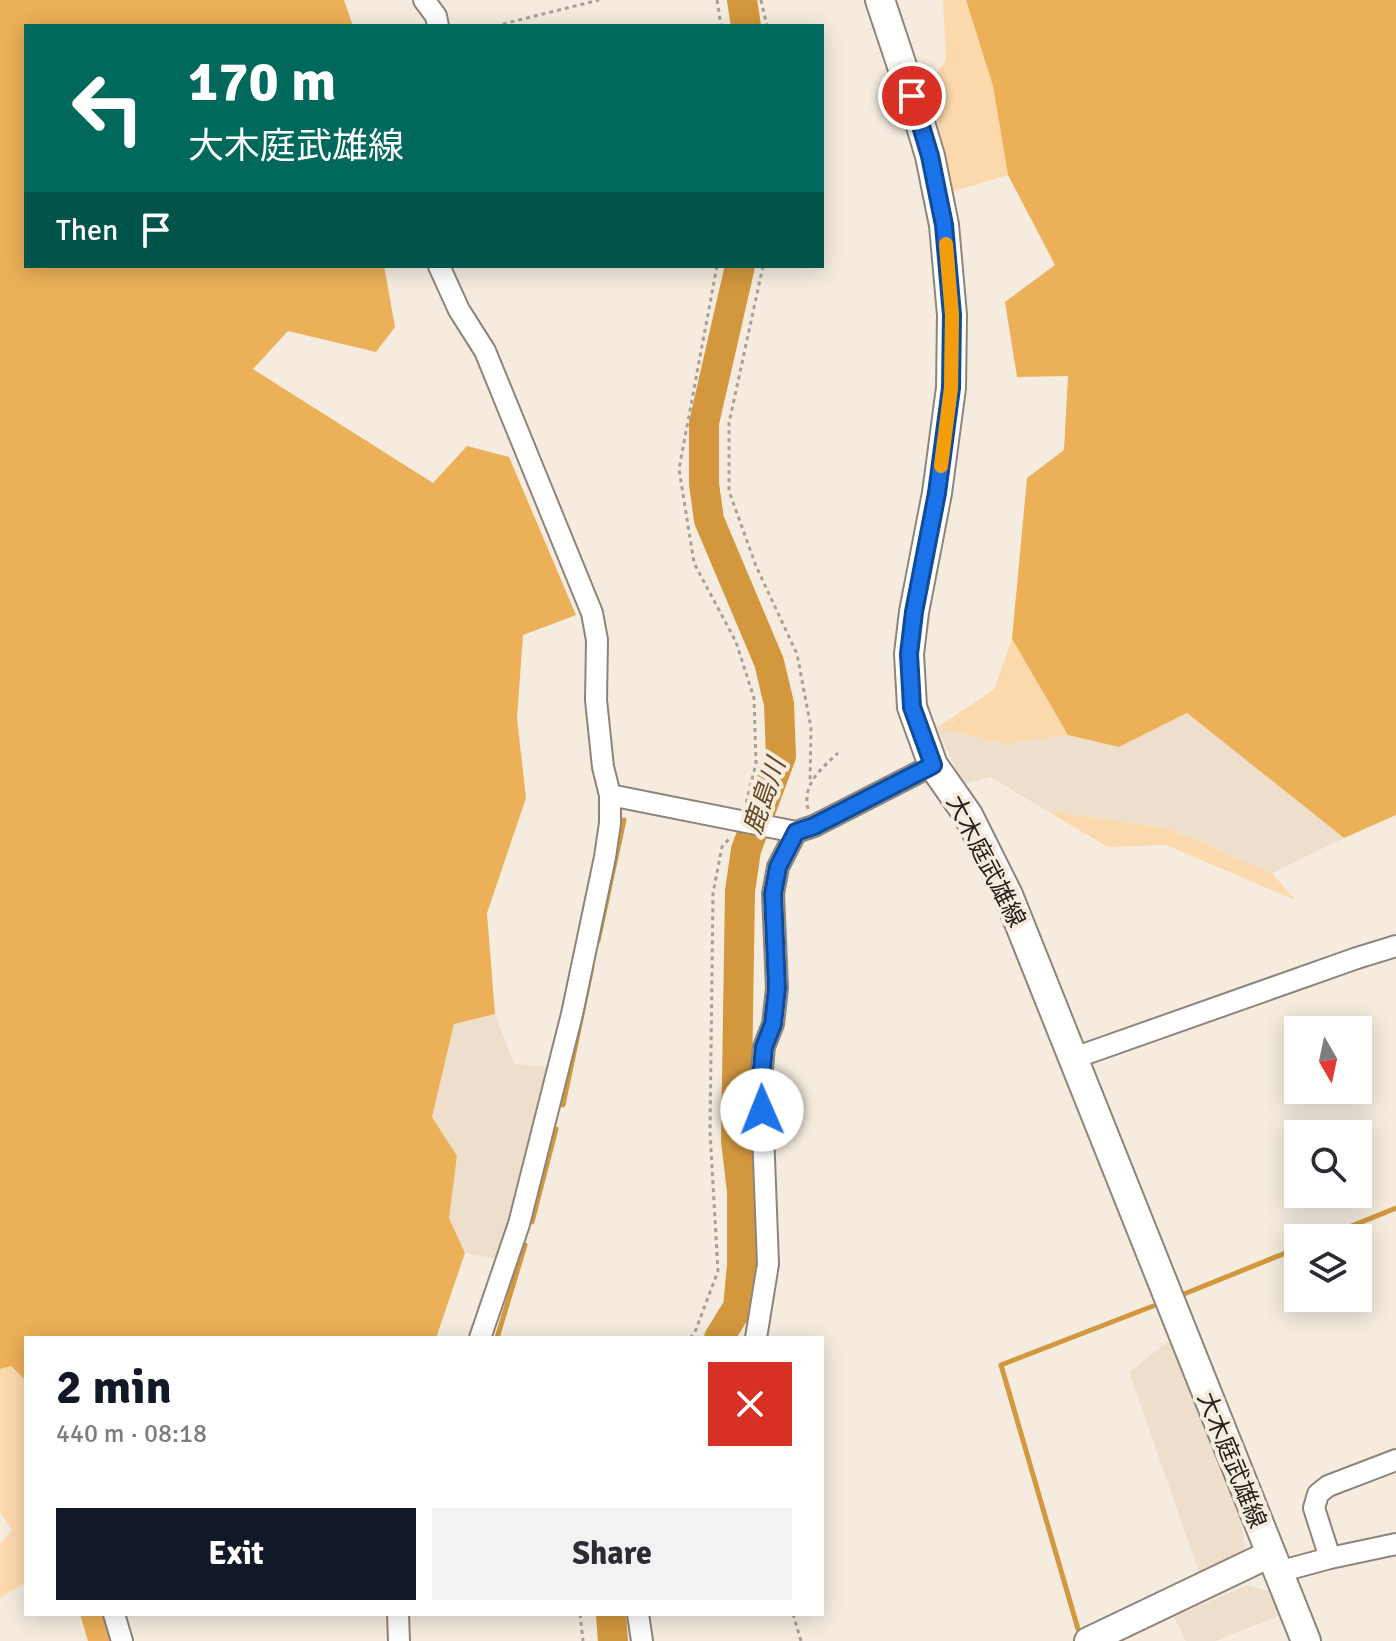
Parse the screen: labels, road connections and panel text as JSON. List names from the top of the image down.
{
  "streets": {
    "main road": ["大木庭武雄線"]
  },
  "water": ["鹿島川"],
  "north": "bottom",
  "page": {
    "turn": ["170 m", "大木庭武雄線"],
    "then": "Then",
    "heading": ["2 min", "440 m · 08:18"],
    "buttons": ["Exit", "Share"]
  }
}
